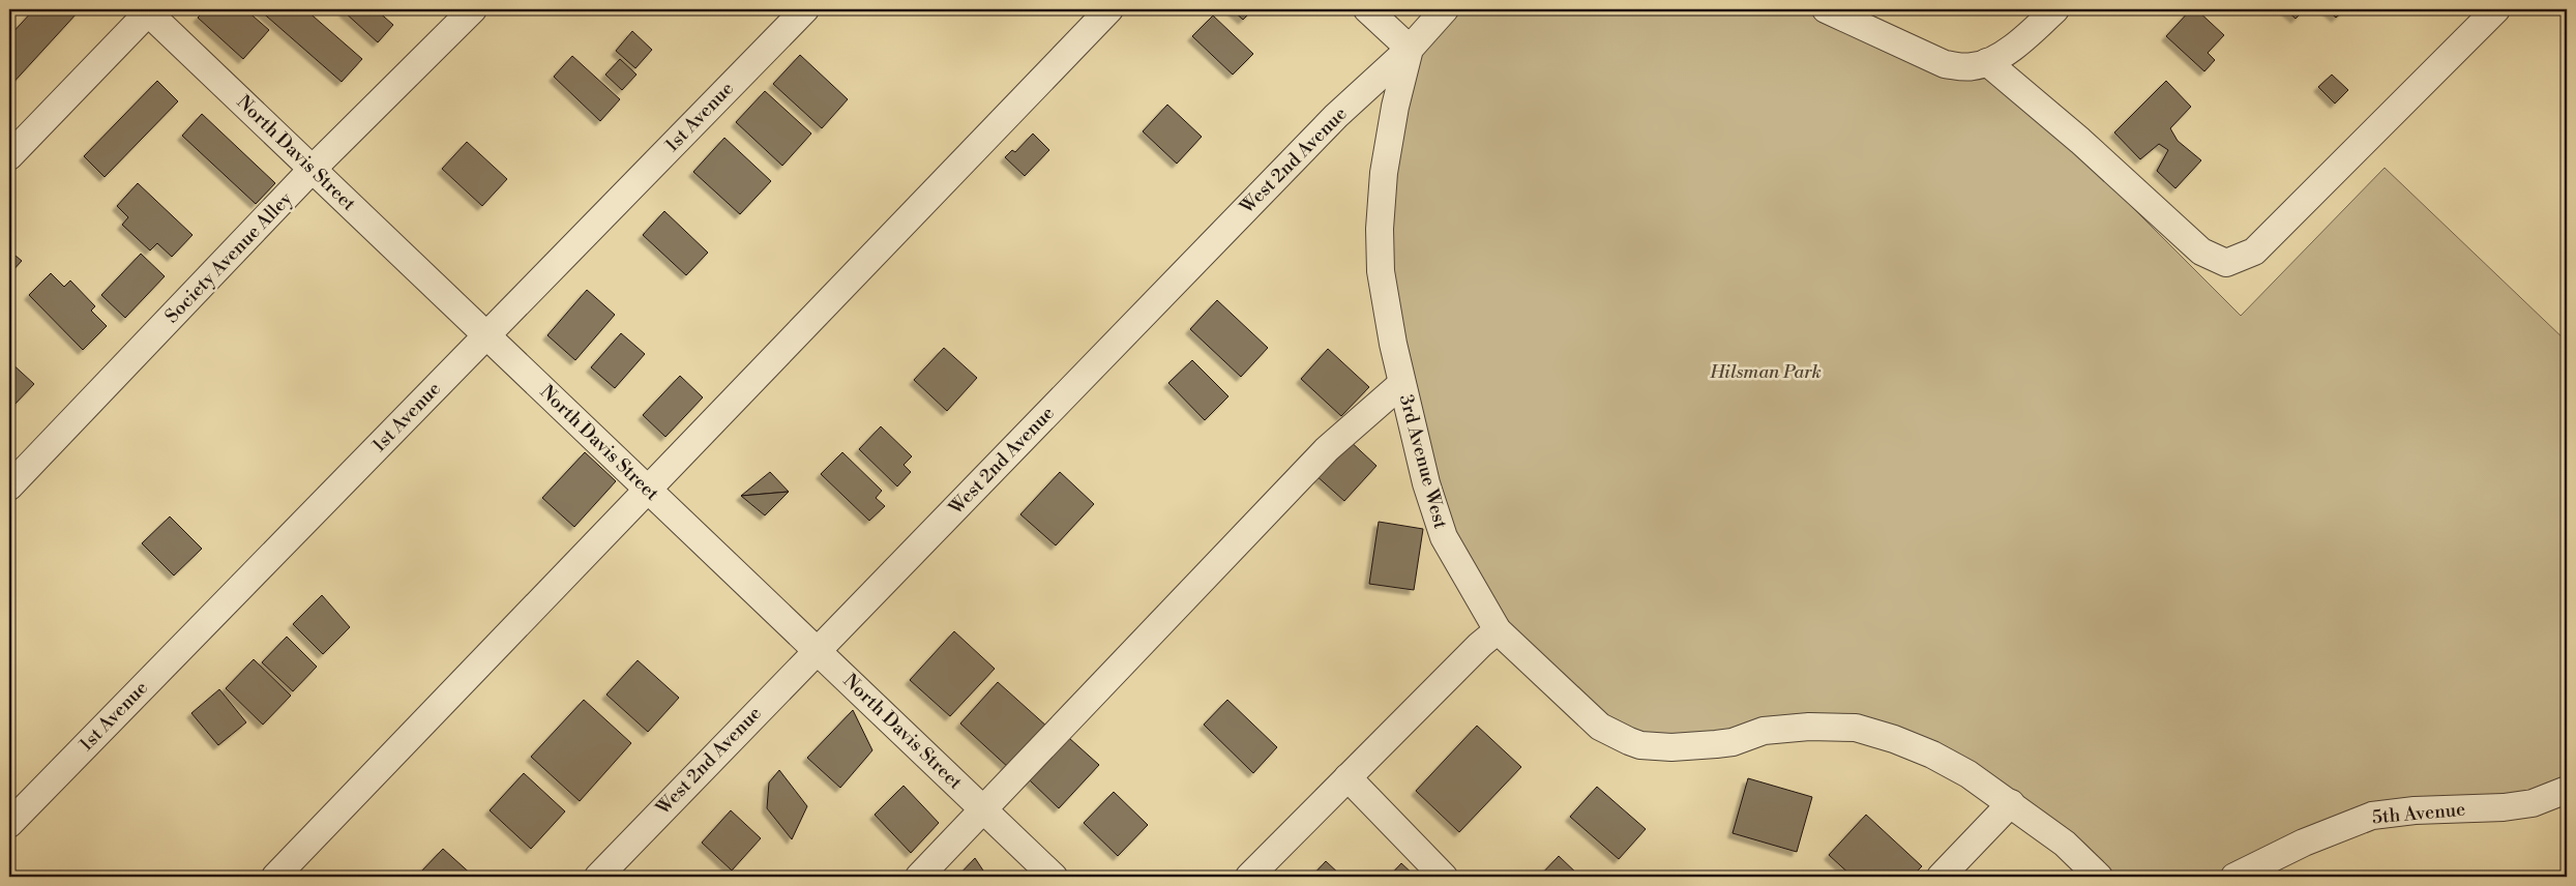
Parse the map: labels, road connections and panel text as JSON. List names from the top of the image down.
{
  "streets": {
    "street": [
      "1st Avenue",
      "North Davis Street",
      "West 2nd Avenue",
      "Society Avenue Alley",
      "3rd Avenue West",
      "5th Avenue"
    ]
  },
  "crossings": [
    ["1st Avenue", "North Davis Street"],
    ["North Davis Street", "West 2nd Avenue"],
    ["North Davis Street", "Society Avenue Alley"],
    ["West 2nd Avenue", "3rd Avenue West"]
  ],
  "parks": ["Hilsman Park"]
}
